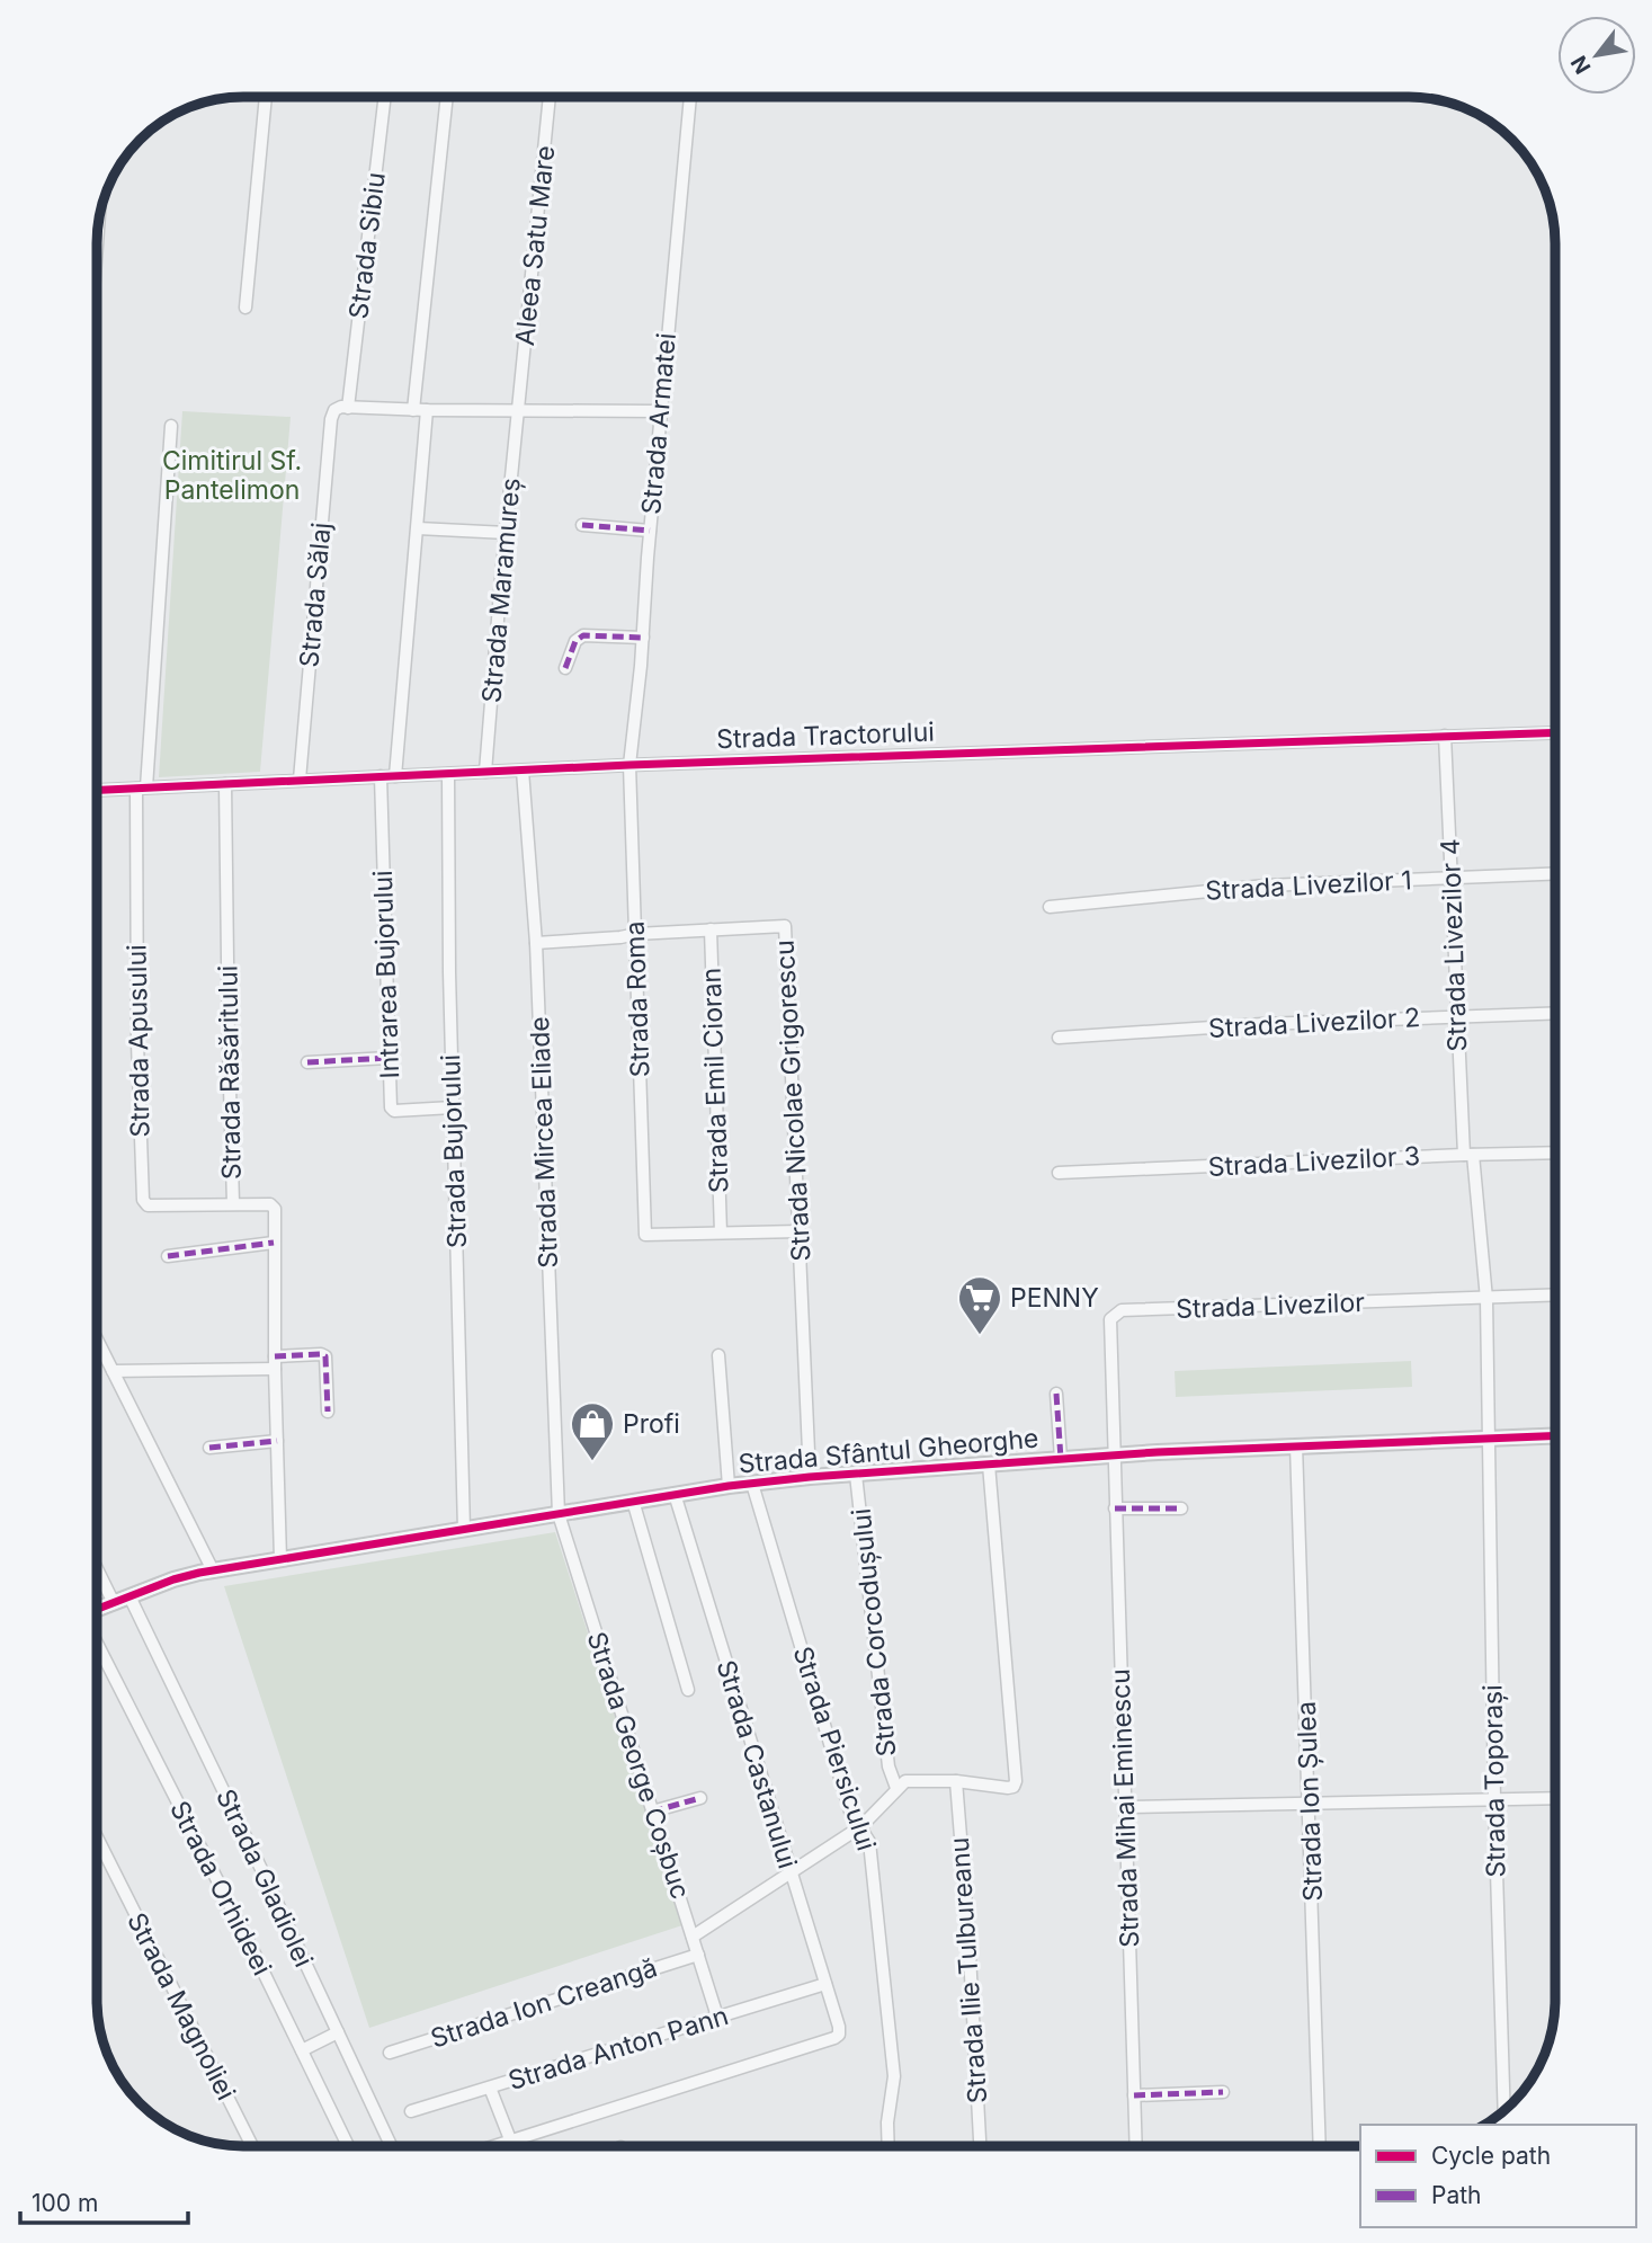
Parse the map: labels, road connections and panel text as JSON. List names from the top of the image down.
{
  "streets": {
    "street": [
      "Strada Sibiu",
      "Aleea Satu Mare",
      "Strada Armatei",
      "Strada Maramureș",
      "Strada Sălaj",
      "Strada Tractorului",
      "Strada Livezilor 1",
      "Strada Livezilor 4",
      "Intrarea Bujorului",
      "Strada Roma",
      "Strada Livezilor 2",
      "Strada Apusului",
      "Strada Răsăritului",
      "Strada Emil Cioran",
      "Strada Nicolae Grigorescu",
      "Strada Mircea Eliade",
      "Strada Bujorului",
      "Strada Livezilor 3",
      "Strada Livezilor",
      "Strada Sfântul Gheorghe",
      "Strada Corcodușului",
      "Strada Piersicului",
      "Strada Castanului",
      "Strada George Coșbuc",
      "Strada Toporași",
      "Strada Ion Șulea",
      "Strada Mihai Eminescu",
      "Strada Gladiolei",
      "Strada Orhideei",
      "Strada Ilie Tulbureanu",
      "Strada Ion Creangă",
      "Strada Magnoliei",
      "Strada Anton Pann"
    ]
  },
  "crossings": [
    ["Strada Sibiu", "Strada Sălaj"],
    ["Aleea Satu Mare", "Strada Maramureș"],
    ["Strada Armatei", "Strada Tractorului"],
    ["Strada Armatei", "Strada Roma"],
    ["Strada Maramureș", "Strada Tractorului"],
    ["Strada Sălaj", "Strada Tractorului"],
    ["Strada Tractorului", "Strada Livezilor 4"],
    ["Strada Tractorului", "Intrarea Bujorului"],
    ["Strada Tractorului", "Strada Roma"],
    ["Strada Tractorului", "Strada Apusului"],
    ["Strada Tractorului", "Strada Răsăritului"],
    ["Strada Tractorului", "Strada Mircea Eliade"],
    ["Strada Tractorului", "Strada Bujorului"],
    ["Strada Livezilor 1", "Strada Livezilor 4"],
    ["Strada Livezilor 4", "Strada Livezilor 2"],
    ["Strada Livezilor 4", "Strada Livezilor 3"],
    ["Strada Livezilor 4", "Strada Livezilor"],
    ["Strada Livezilor 4", "Strada Sfântul Gheorghe"],
    ["Strada Livezilor 4", "Strada Toporași"],
    ["Intrarea Bujorului", "Strada Bujorului"],
    ["Strada Roma", "Strada Emil Cioran"],
    ["Strada Roma", "Strada Nicolae Grigorescu"],
    ["Strada Apusului", "Strada Răsăritului"],
    ["Strada Răsăritului", "Strada Sfântul Gheorghe"],
    ["Strada Emil Cioran", "Strada Nicolae Grigorescu"],
    ["Strada Nicolae Grigorescu", "Strada Mircea Eliade"],
    ["Strada Nicolae Grigorescu", "Strada Sfântul Gheorghe"],
    ["Strada Mircea Eliade", "Strada Sfântul Gheorghe"],
    ["Strada Mircea Eliade", "Strada George Coșbuc"],
    ["Strada Bujorului", "Strada Sfântul Gheorghe"],
    ["Strada Livezilor", "Strada Sfântul Gheorghe"],
    ["Strada Livezilor", "Strada Mihai Eminescu"],
    ["Strada Sfântul Gheorghe", "Strada Corcodușului"],
    ["Strada Sfântul Gheorghe", "Strada Piersicului"],
    ["Strada Sfântul Gheorghe", "Strada Castanului"],
    ["Strada Sfântul Gheorghe", "Strada George Coșbuc"],
    ["Strada Sfântul Gheorghe", "Strada Toporași"],
    ["Strada Sfântul Gheorghe", "Strada Ion Șulea"],
    ["Strada Sfântul Gheorghe", "Strada Mihai Eminescu"],
    ["Strada Sfântul Gheorghe", "Strada Gladiolei"],
    ["Strada Castanului", "Strada Anton Pann"],
    ["Strada George Coșbuc", "Strada Ion Creangă"],
    ["Strada George Coșbuc", "Strada Anton Pann"]
  ],
  "parks": ["Cimitirul Sf. Pantelimon"],
  "places": {
    "supermarket": ["PENNY"],
    "shop": ["Profi"]
  },
  "legend": ["Cycle path", "Path"],
  "scale_bar": "100 m",
  "north": "bottom left"
}
